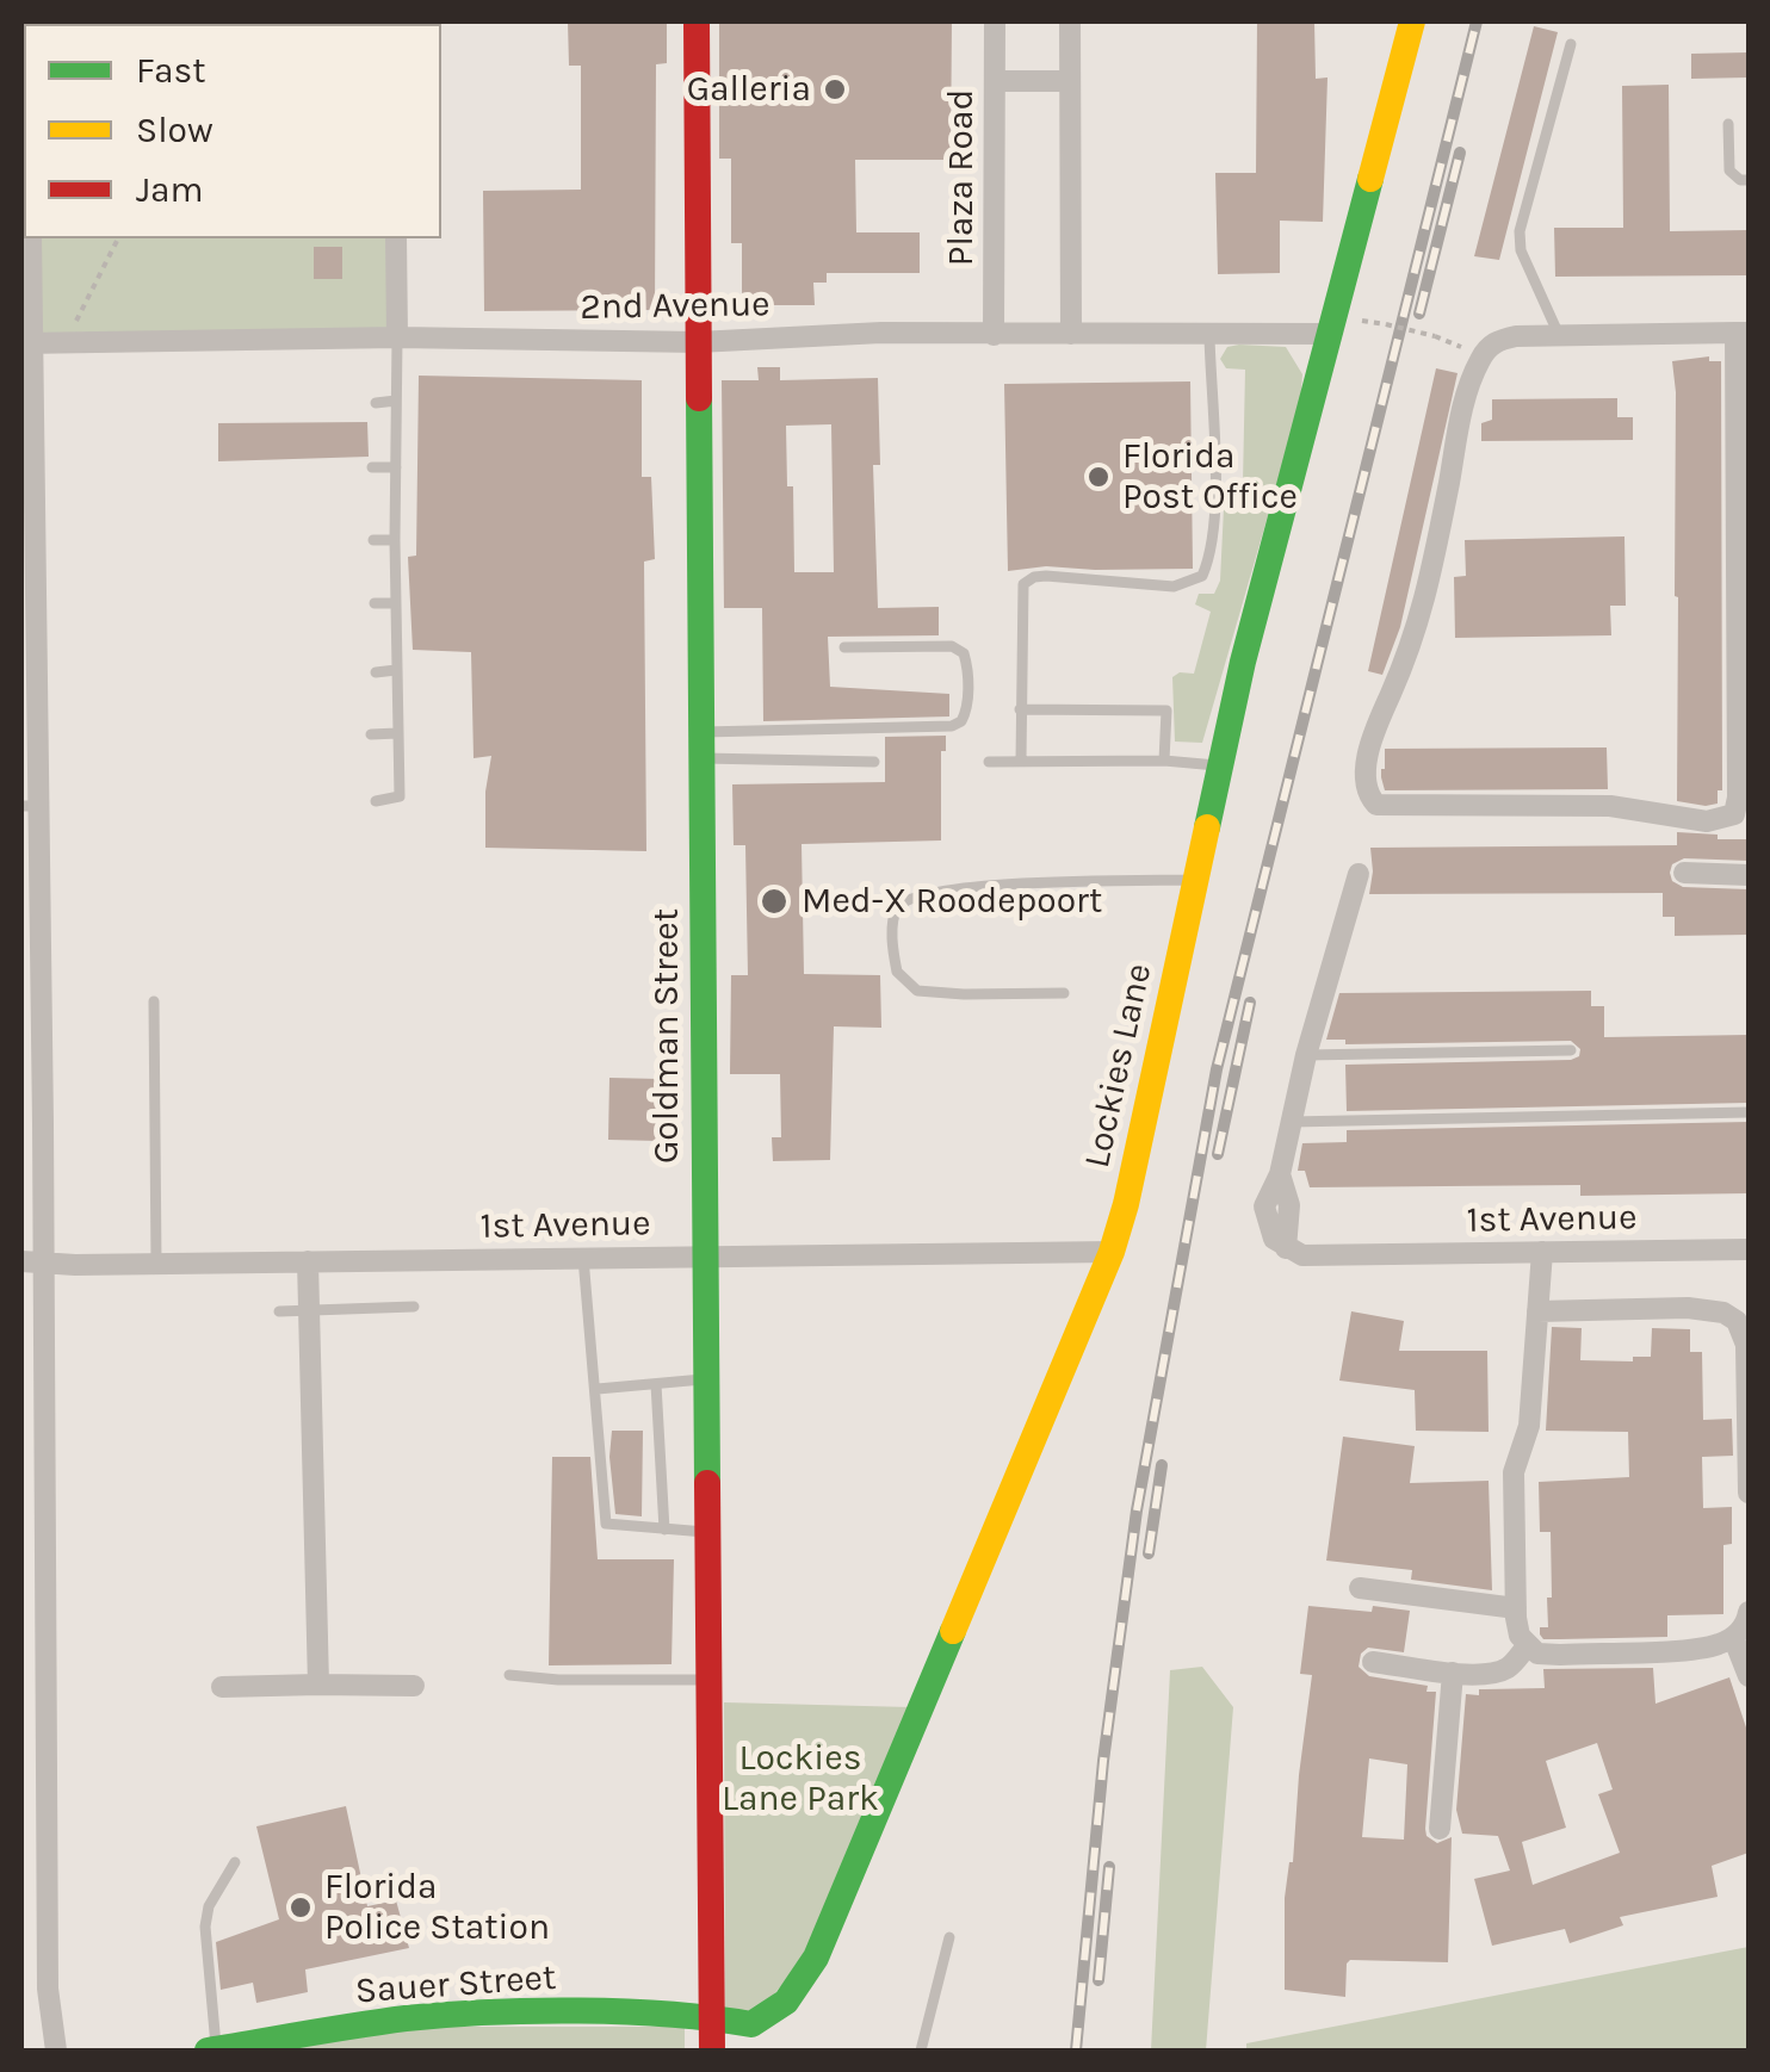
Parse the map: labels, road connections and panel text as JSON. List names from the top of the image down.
{
  "streets": {
    "street": [
      "Plaza Road",
      "2nd Avenue",
      "Goldman Street",
      "Lockies Lane",
      "1st Avenue",
      "Sauer Street"
    ]
  },
  "crossings": [
    ["Plaza Road", "2nd Avenue"],
    ["2nd Avenue", "Goldman Street"],
    ["2nd Avenue", "Lockies Lane"],
    ["Goldman Street", "Lockies Lane"],
    ["Goldman Street", "1st Avenue"],
    ["Goldman Street", "Sauer Street"],
    ["Lockies Lane", "1st Avenue"],
    ["Lockies Lane", "Sauer Street"]
  ],
  "parks": ["Lockies Lane Park"],
  "places": [
    "Galleria",
    "Florida Post Office",
    "Med-X Roodepoort",
    "Florida Police Station"
  ],
  "legend": ["Fast", "Slow", "Jam"]
}
